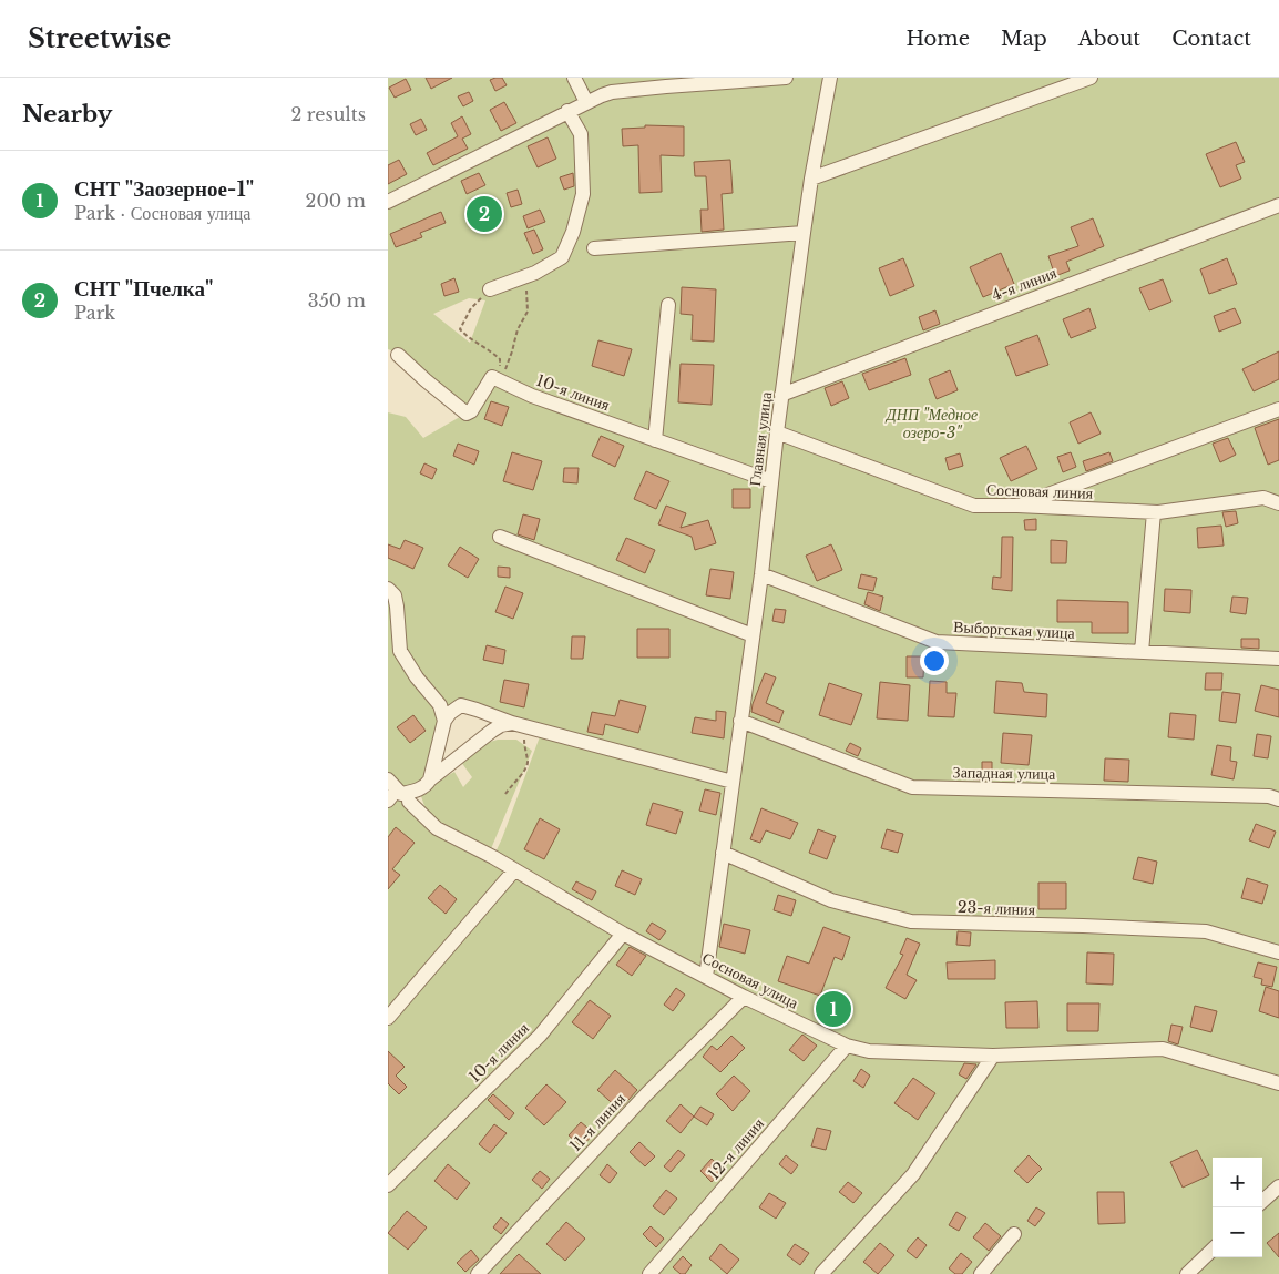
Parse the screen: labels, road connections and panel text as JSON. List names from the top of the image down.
{
  "streets": {
    "street": [
      "4-я линия",
      "10-я линия",
      "Главная улица",
      "Сосновая линия",
      "Выборгская улица",
      "Западная улица",
      "23-я линия",
      "Сосновая улица",
      "11-я линия",
      "12-я линия"
    ]
  },
  "crossings": [
    ["4-я линия", "Главная улица"],
    ["10-я линия", "Главная улица"],
    ["10-я линия", "Сосновая улица"],
    ["Главная улица", "Сосновая линия"],
    ["Главная улица", "Выборгская улица"],
    ["Главная улица", "Западная улица"],
    ["Главная улица", "23-я линия"],
    ["Главная улица", "Сосновая улица"],
    ["Сосновая улица", "11-я линия"],
    ["Сосновая улица", "12-я линия"]
  ],
  "parks": ["ДНП \"Медное озеро-3\""],
  "page": {
    "header": "Streetwise",
    "nav": [
      "Home",
      "Map",
      "About",
      "Contact"
    ],
    "heading": ["Nearby", "2 results"],
    "list": [
      {
        "mark": "1",
        "name": "СНТ \"Заозерное-1\"",
        "note": "Park · Сосновая улица",
        "value": "200 m"
      },
      {
        "mark": "2",
        "name": "СНТ \"Пчелка\"",
        "note": "Park",
        "value": "350 m"
      }
    ],
    "pins": ["2", "1"],
    "map_buttons": ["+", "−"]
  }
}
